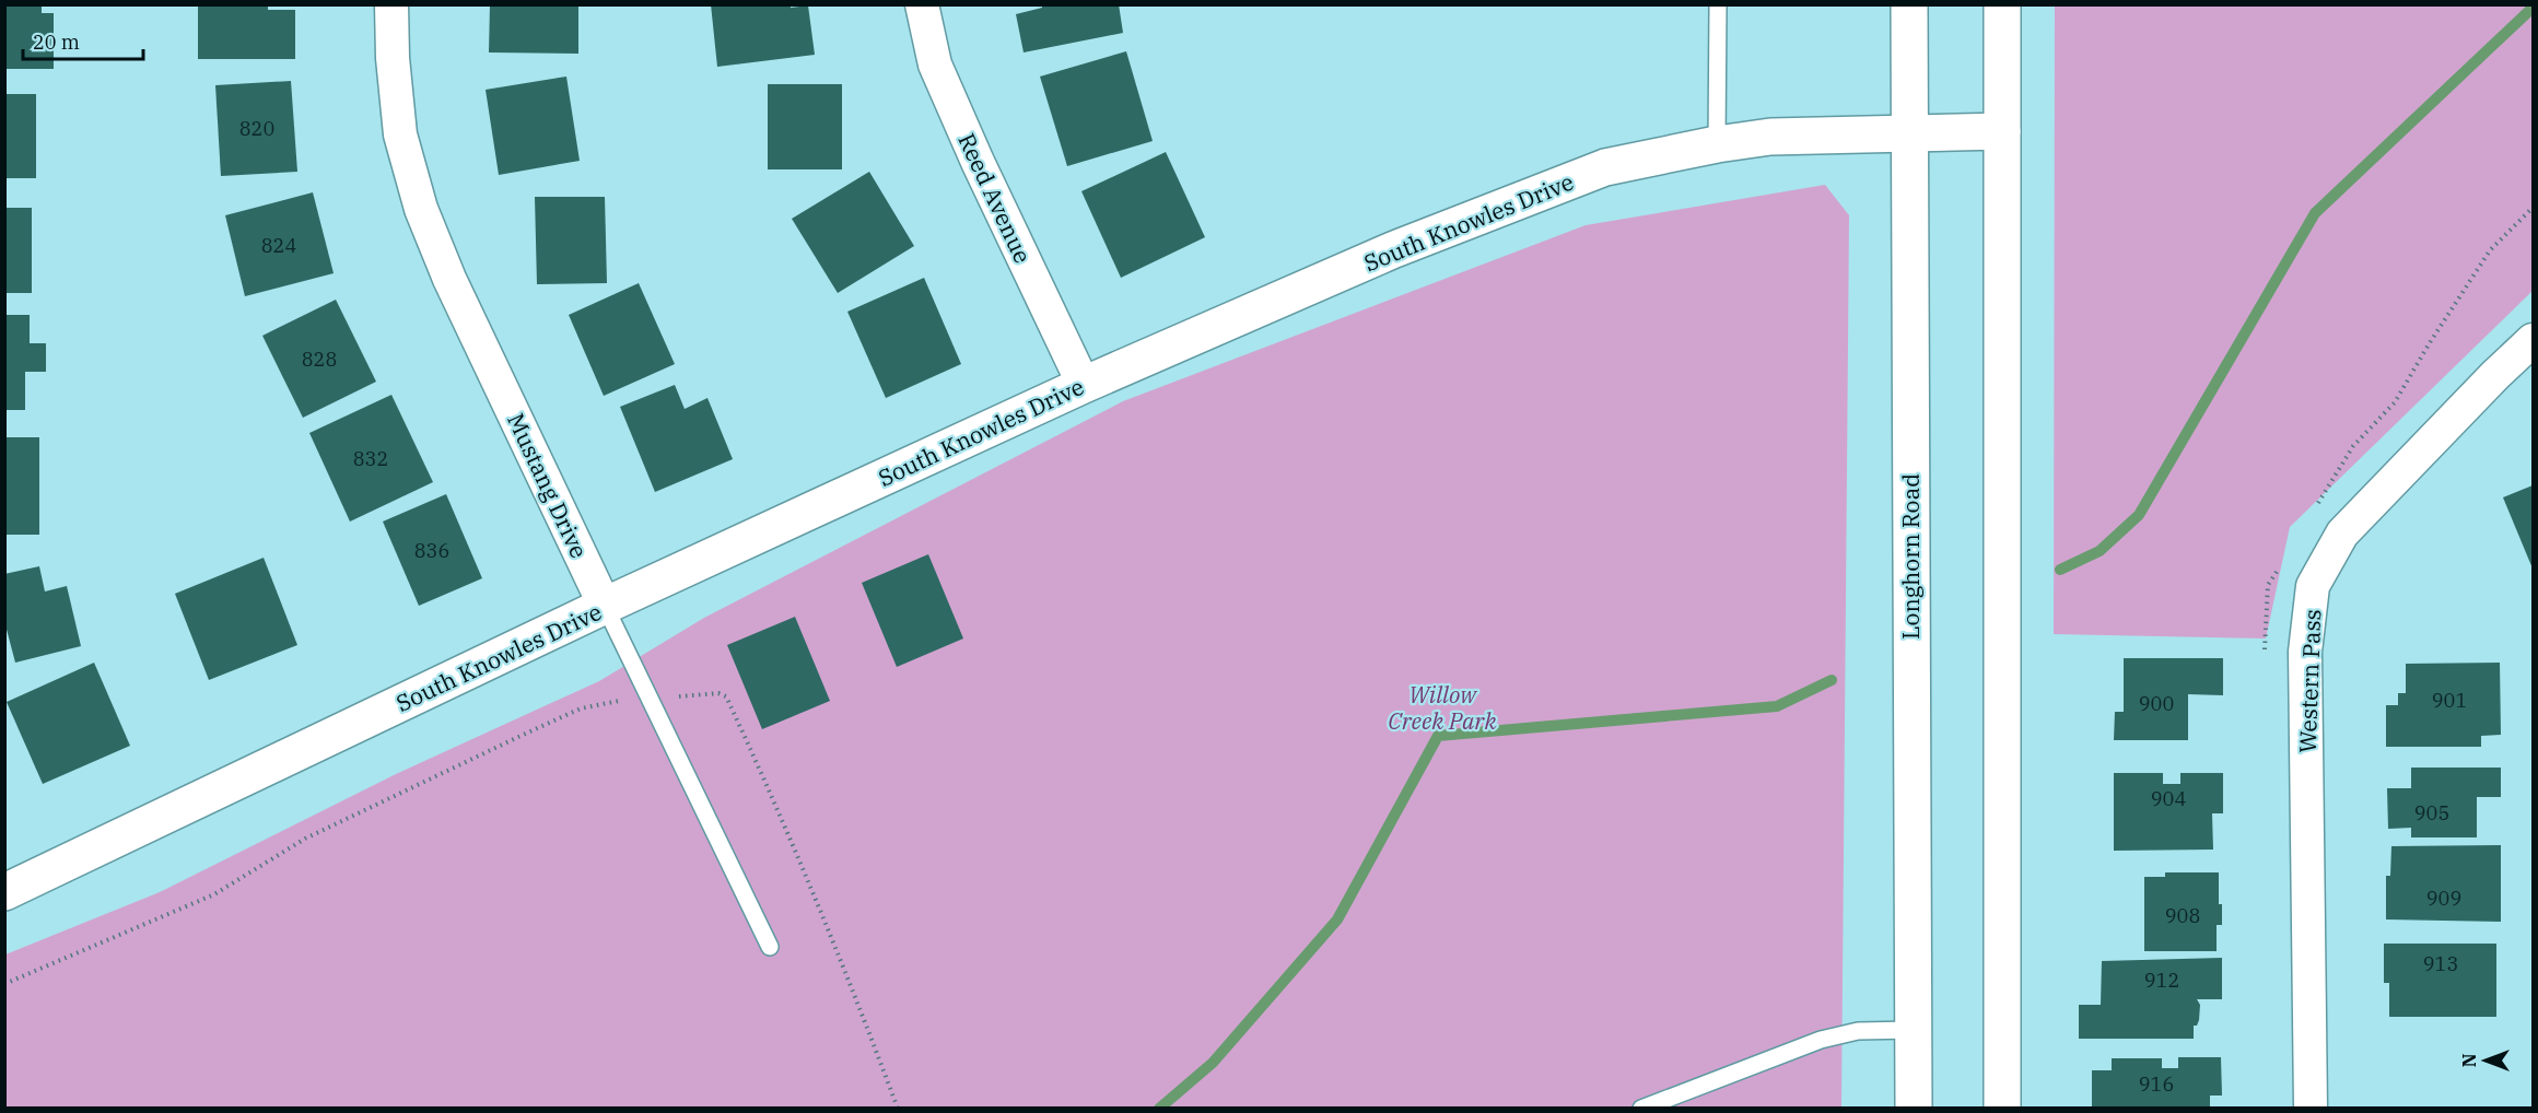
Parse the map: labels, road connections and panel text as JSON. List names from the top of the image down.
{
  "streets": {
    "main road": ["South Knowles Drive", "Longhorn Road"],
    "street": ["Reed Avenue", "Mustang Drive", "Western Pass"]
  },
  "crossings": [
    ["Reed Avenue", "South Knowles Drive"],
    ["South Knowles Drive", "Mustang Drive"],
    ["South Knowles Drive", "Longhorn Road"]
  ],
  "parks": ["Willow Creek Park"],
  "house_numbers": [
    "820",
    "824",
    "828",
    "832",
    "836",
    "901",
    "900",
    "904",
    "905",
    "909",
    "908",
    "913",
    "912",
    "916"
  ],
  "scale_bar": "20 m",
  "north": "left"
}
